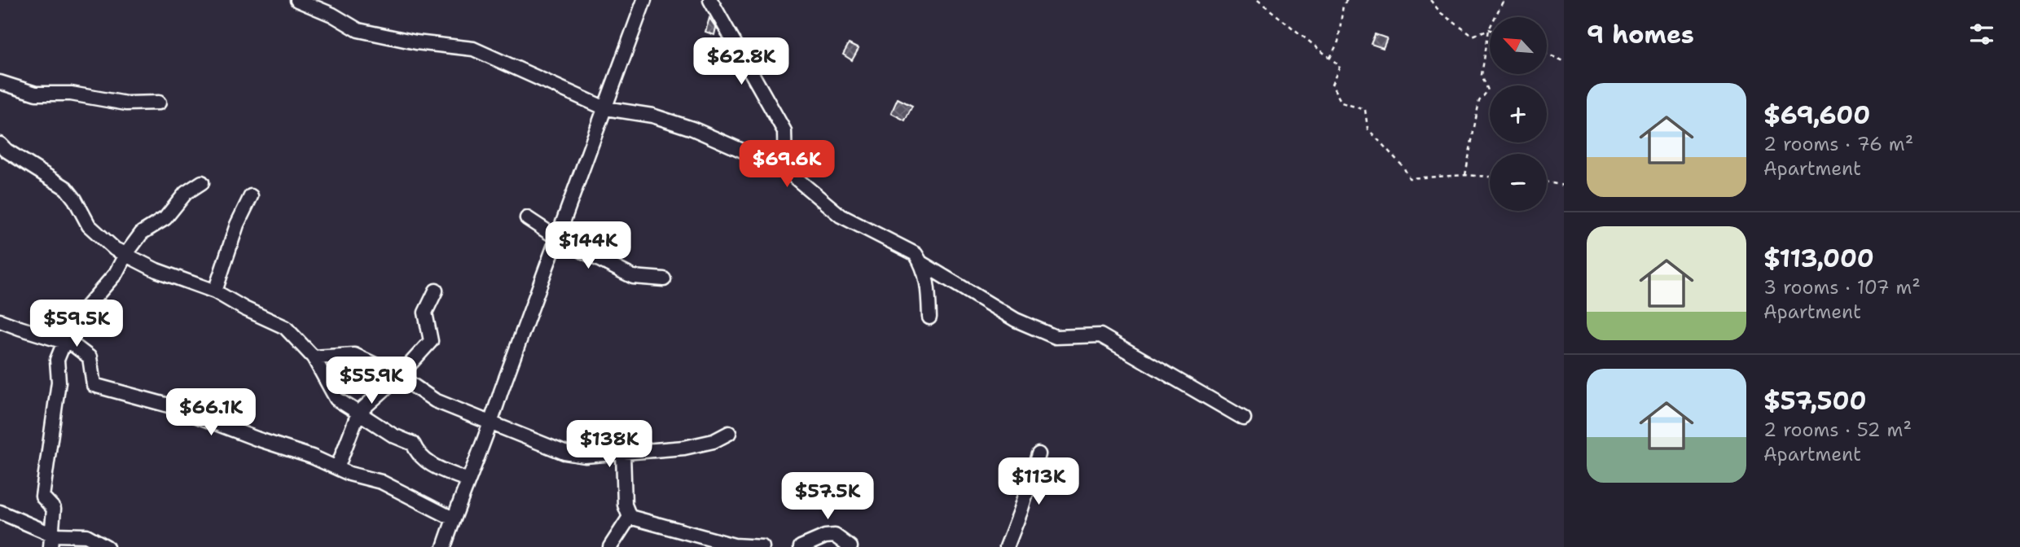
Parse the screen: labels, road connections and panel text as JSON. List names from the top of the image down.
{
  "north": "top left",
  "page": {
    "heading": "9 homes",
    "map_buttons": ["+", "−"],
    "price": [
      "$62.8K",
      "$69.6K",
      "$144K",
      "$59.5K",
      "$55.9K",
      "$66.1K",
      "$138K",
      "$113K",
      "$57.5K"
    ],
    "list": [
      {
        "name": "$69,600",
        "note": "2 rooms · 76 m² · Apartment"
      },
      {
        "name": "$113,000",
        "note": "3 rooms · 107 m² · Apartment"
      },
      {
        "name": "$57,500",
        "note": "2 rooms · 52 m² · Apartment"
      }
    ]
  }
}
